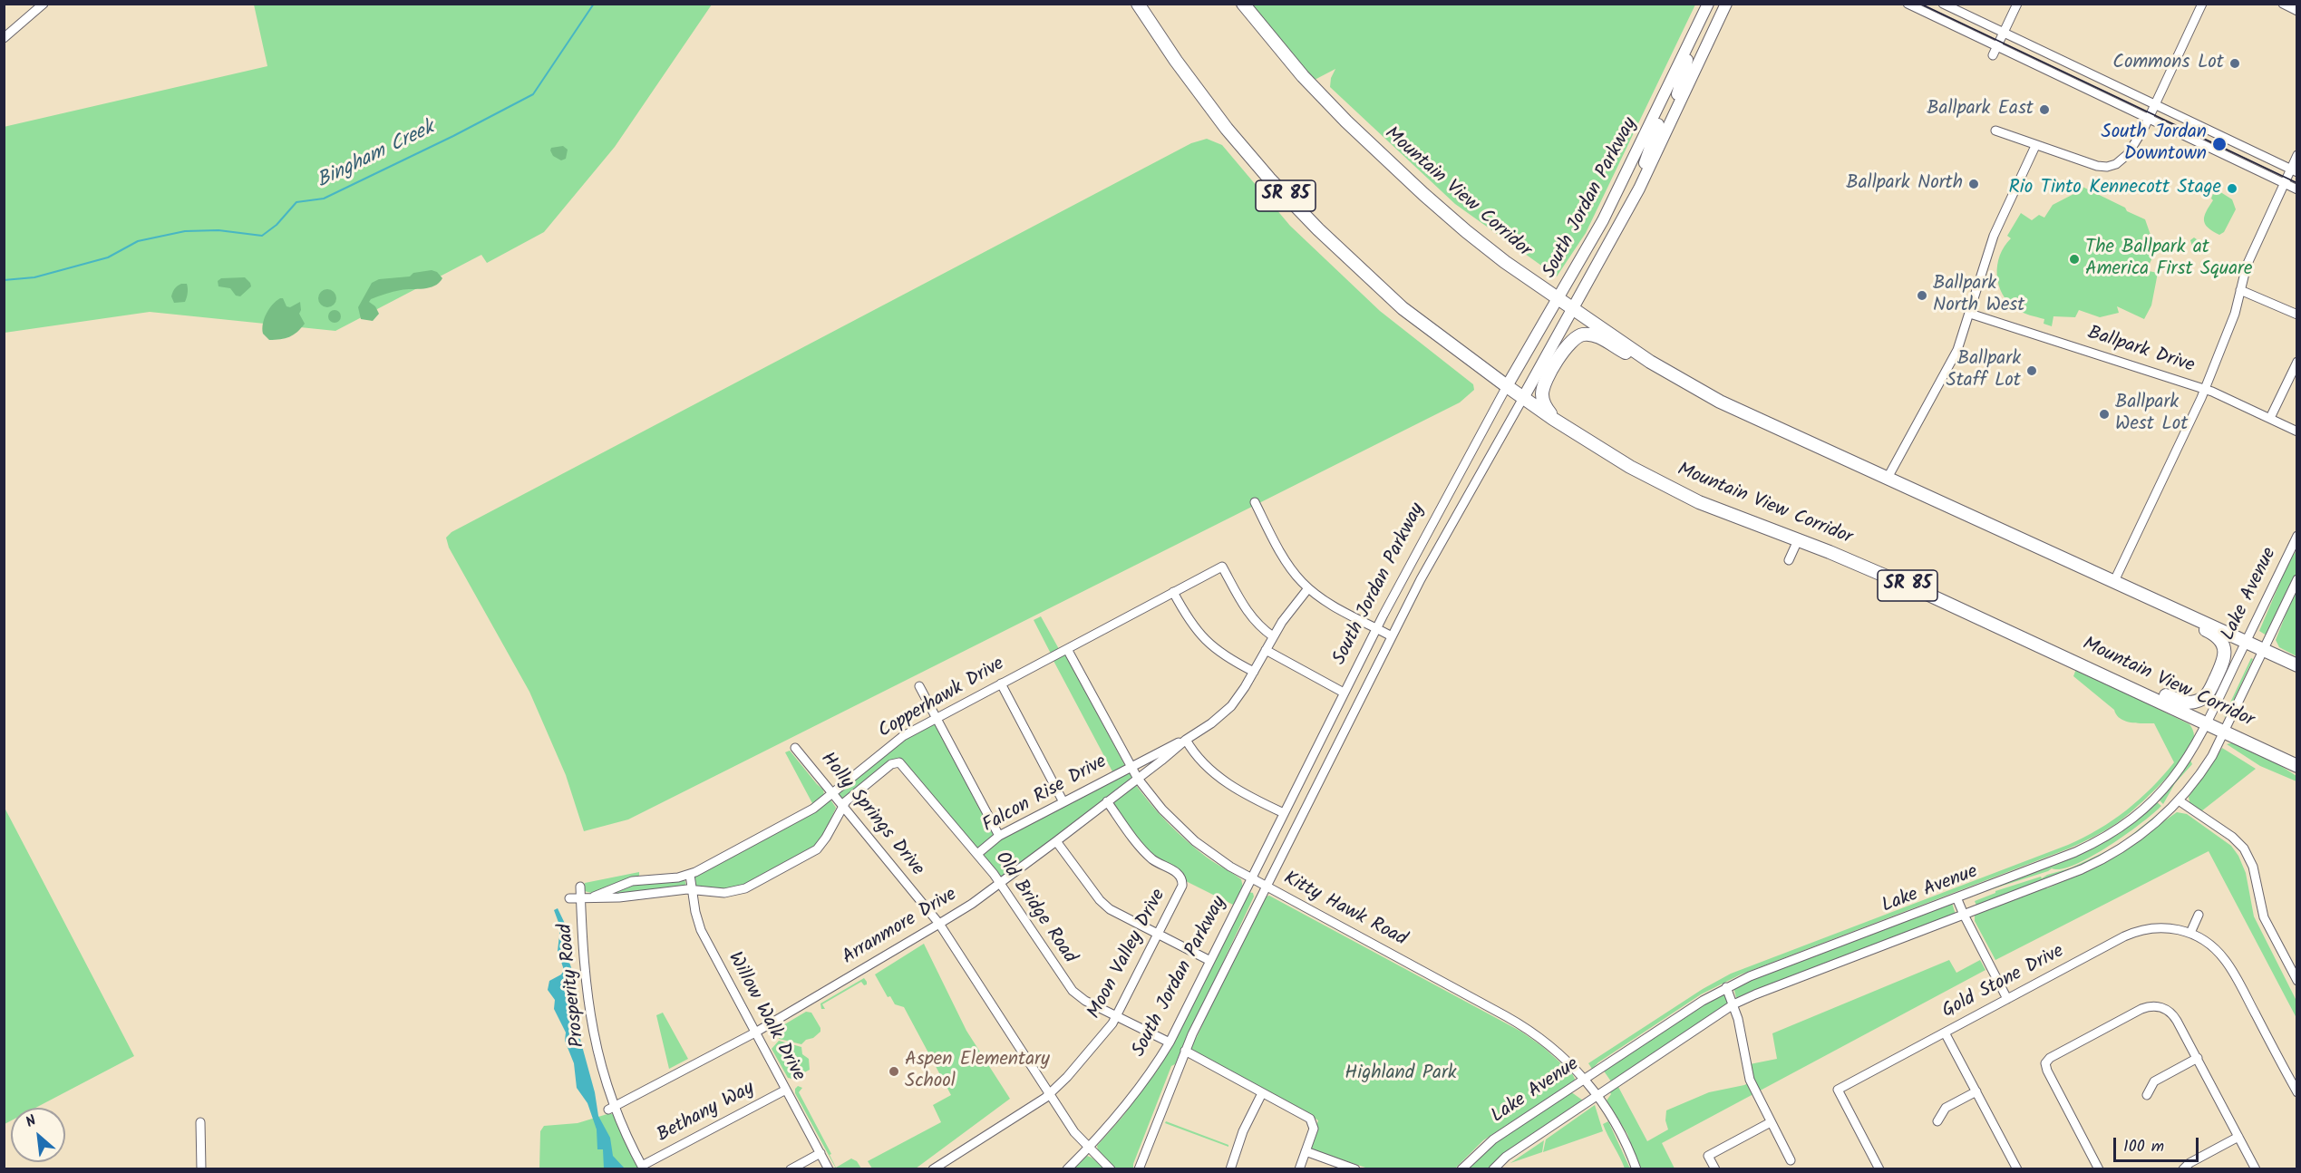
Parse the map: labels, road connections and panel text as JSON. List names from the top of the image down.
{
  "streets": {
    "highway": ["Mountain View Corridor", "SR 85"],
    "main road": ["South Jordan Parkway"],
    "street": [
      "Ballpark Drive",
      "Lake Avenue",
      "Copperhawk Drive",
      "Falcon Rise Drive",
      "Holly Springs Drive",
      "Old Bridge Road",
      "Kitty Hawk Road",
      "Arranmore Drive",
      "Moon Valley Drive",
      "Gold Stone Drive",
      "Prosperity Road",
      "Willow Walk Drive",
      "Bethany Way"
    ]
  },
  "crossings": [
    ["Mountain View Corridor", "South Jordan Parkway"],
    ["Mountain View Corridor", "Lake Avenue"],
    ["South Jordan Parkway", "Holly Springs Drive"],
    ["South Jordan Parkway", "Old Bridge Road"],
    ["South Jordan Parkway", "Kitty Hawk Road"],
    ["Lake Avenue", "Kitty Hawk Road"],
    ["Copperhawk Drive", "Holly Springs Drive"],
    ["Copperhawk Drive", "Old Bridge Road"],
    ["Copperhawk Drive", "Kitty Hawk Road"],
    ["Copperhawk Drive", "Arranmore Drive"],
    ["Copperhawk Drive", "Prosperity Road"],
    ["Copperhawk Drive", "Willow Walk Drive"],
    ["Falcon Rise Drive", "Old Bridge Road"],
    ["Falcon Rise Drive", "Kitty Hawk Road"],
    ["Falcon Rise Drive", "Arranmore Drive"],
    ["Holly Springs Drive", "Arranmore Drive"],
    ["Holly Springs Drive", "Moon Valley Drive"],
    ["Old Bridge Road", "Arranmore Drive"],
    ["Old Bridge Road", "Moon Valley Drive"],
    ["Kitty Hawk Road", "Arranmore Drive"],
    ["Arranmore Drive", "Moon Valley Drive"],
    ["Arranmore Drive", "Prosperity Road"],
    ["Arranmore Drive", "Willow Walk Drive"],
    ["Prosperity Road", "Bethany Way"],
    ["Willow Walk Drive", "Bethany Way"]
  ],
  "water": ["Bingham Creek"],
  "parks": ["Highland Park"],
  "places": [
    "Commons Lot",
    "Ballpark East",
    "South Jordan Downtown",
    "Ballpark North",
    "Rio Tinto Kennecott Stage",
    "The Ballpark at America First Square",
    "Ballpark North West",
    "Ballpark Staff Lot",
    "Ballpark West Lot",
    "Aspen Elementary School"
  ],
  "scale_bar": "100 m",
  "north": "top left"
}
